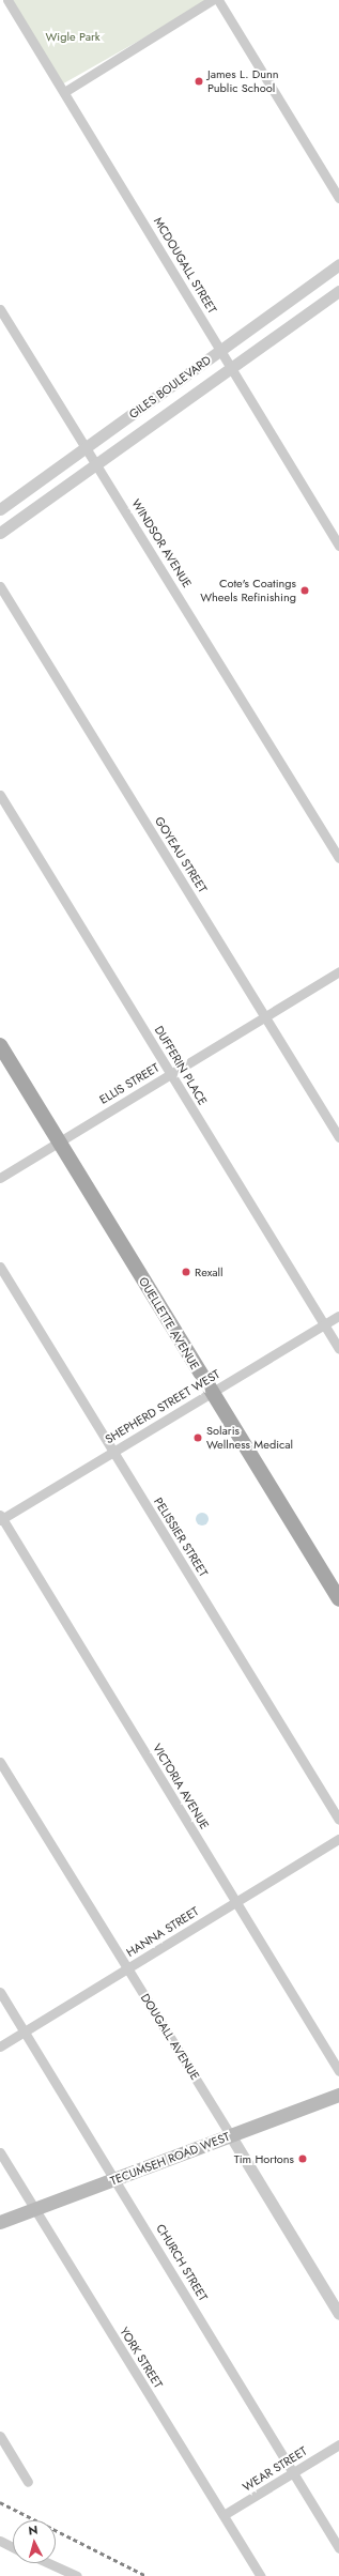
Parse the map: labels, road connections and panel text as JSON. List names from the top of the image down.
{
  "streets": {
    "main road": ["OUELLETTE AVENUE", "TECUMSEH ROAD WEST"],
    "street": [
      "MCDOUGALL STREET",
      "GILES BOULEVARD",
      "WINDSOR AVENUE",
      "GOYEAU STREET",
      "DUFFERIN PLACE",
      "ELLIS STREET",
      "SHEPHERD STREET WEST",
      "PELISSIER STREET",
      "VICTORIA AVENUE",
      "HANNA STREET",
      "DOUGALL AVENUE",
      "CHURCH STREET",
      "YORK STREET",
      "WEAR STREET"
    ]
  },
  "crossings": [
    ["MCDOUGALL STREET", "GILES BOULEVARD"],
    ["GILES BOULEVARD", "WINDSOR AVENUE"],
    ["GOYEAU STREET", "ELLIS STREET"],
    ["DUFFERIN PLACE", "ELLIS STREET"],
    ["DUFFERIN PLACE", "SHEPHERD STREET WEST"],
    ["ELLIS STREET", "OUELLETTE AVENUE"],
    ["OUELLETTE AVENUE", "SHEPHERD STREET WEST"],
    ["SHEPHERD STREET WEST", "PELISSIER STREET"],
    ["SHEPHERD STREET WEST", "VICTORIA AVENUE"],
    ["VICTORIA AVENUE", "HANNA STREET"],
    ["HANNA STREET", "DOUGALL AVENUE"],
    ["HANNA STREET", "CHURCH STREET"],
    ["DOUGALL AVENUE", "TECUMSEH ROAD WEST"],
    ["TECUMSEH ROAD WEST", "CHURCH STREET"],
    ["TECUMSEH ROAD WEST", "YORK STREET"],
    ["CHURCH STREET", "WEAR STREET"],
    ["YORK STREET", "WEAR STREET"]
  ],
  "parks": ["Wigle Park"],
  "places": [
    "James L. Dunn Public School",
    "Cote's Coatings Wheels Refinishing",
    "Rexall",
    "Solaris Wellness Medical",
    "Tim Hortons"
  ],
  "north": "top"
}
